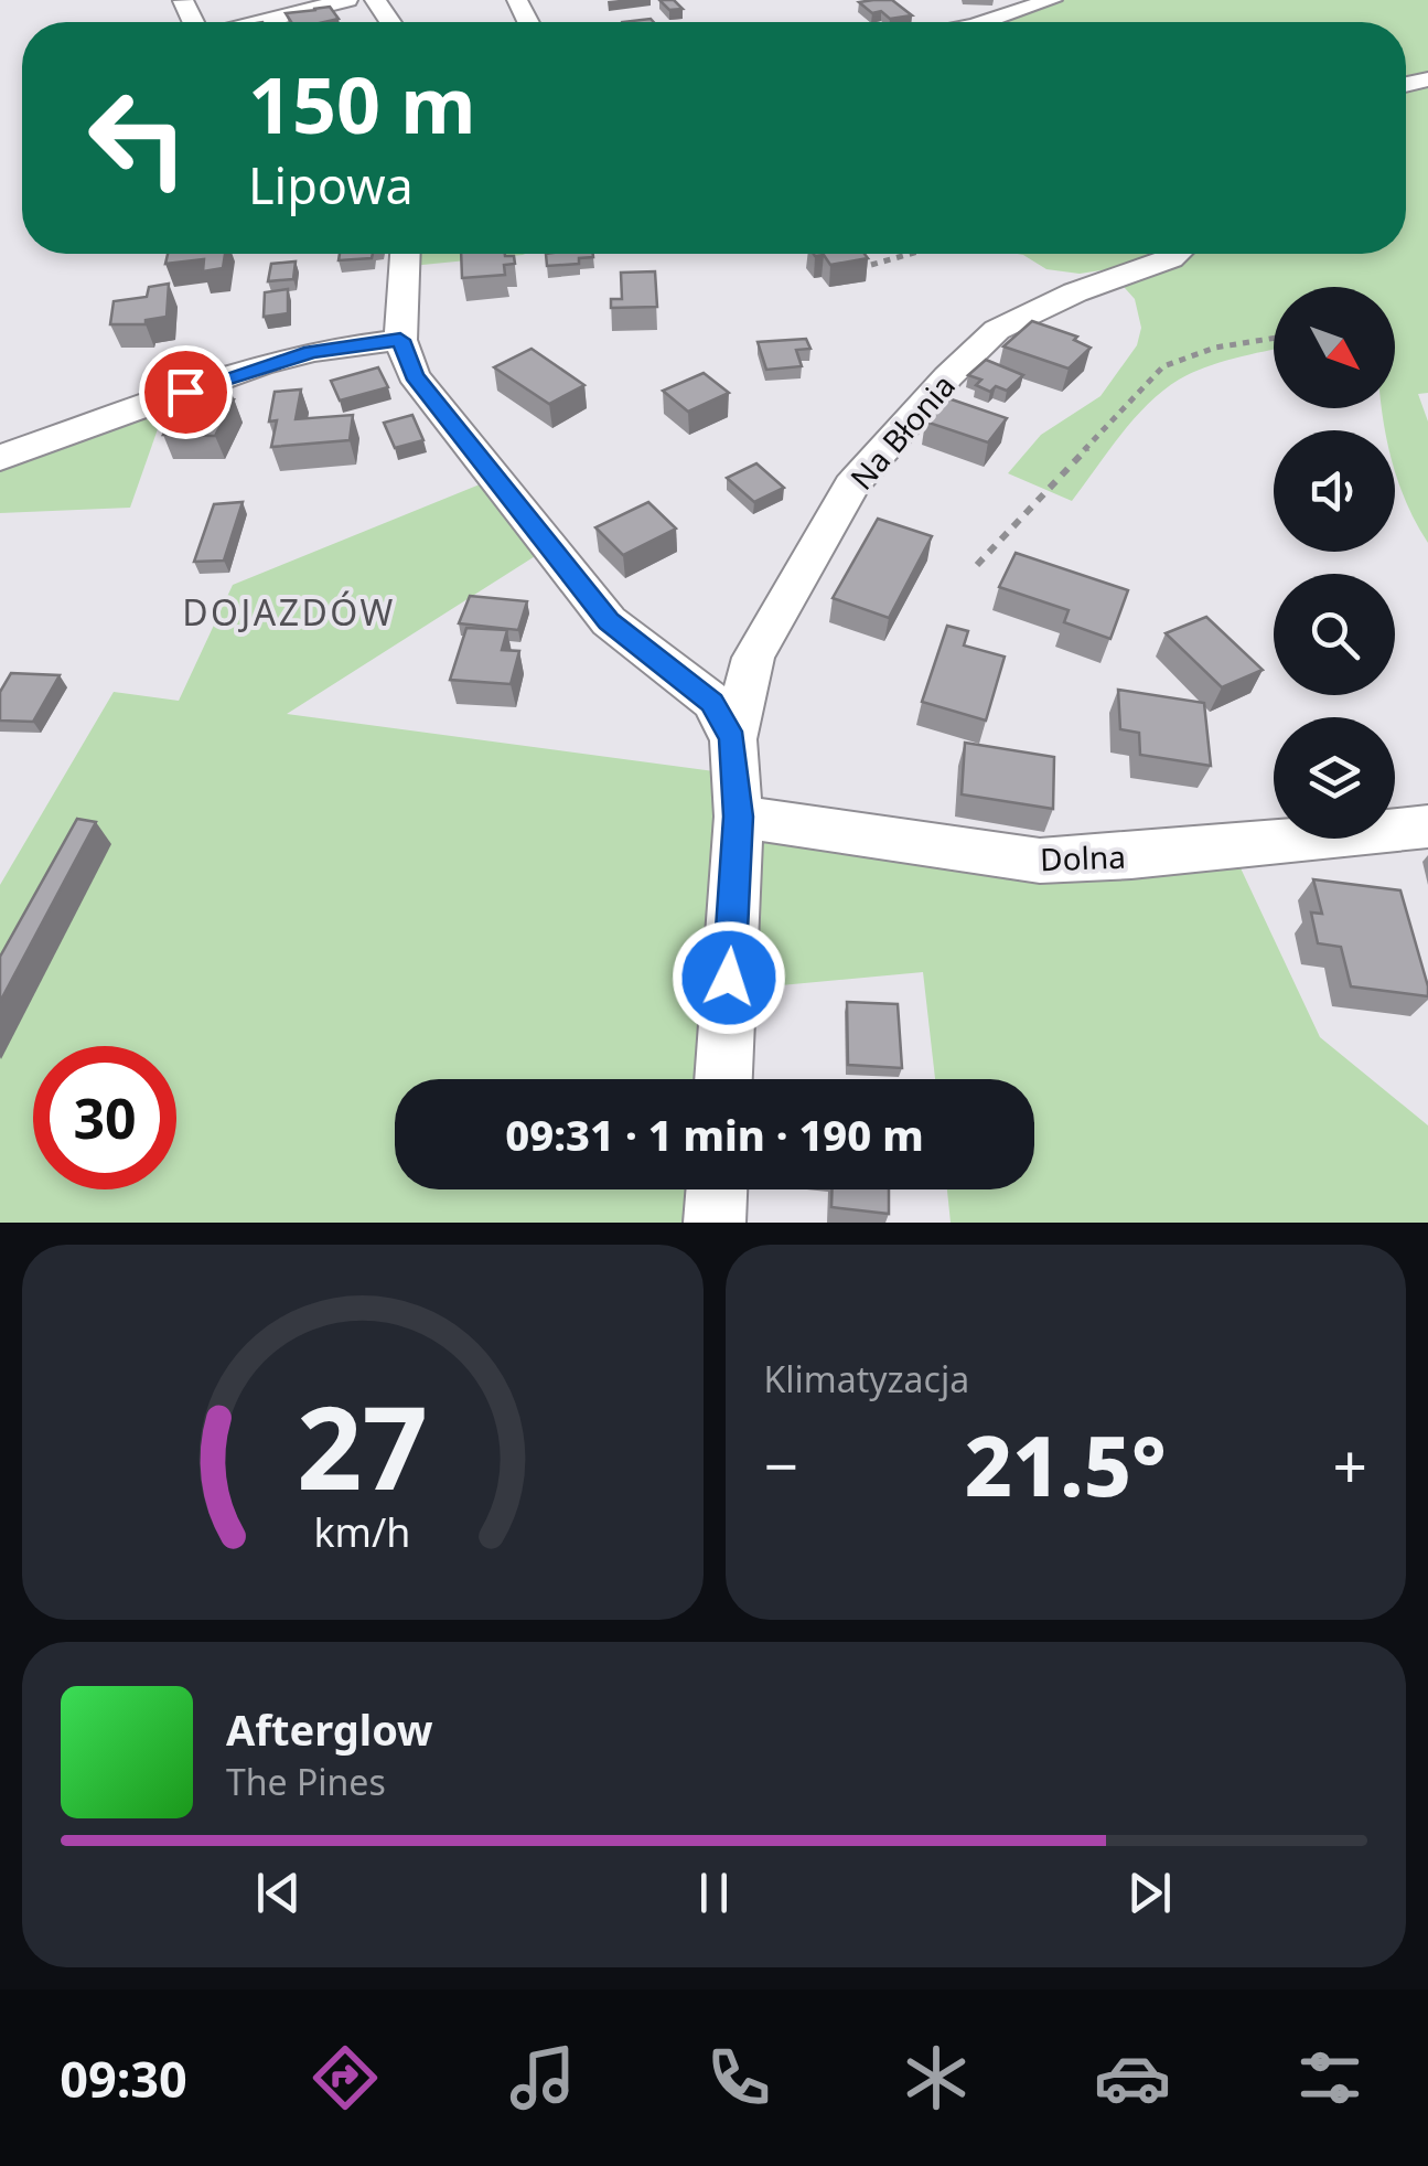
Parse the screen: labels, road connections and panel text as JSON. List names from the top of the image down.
{
  "streets": {
    "street": ["Na Błonia", "Dolna"]
  },
  "districts": ["DOJAZDÓW"],
  "north": "bottom right",
  "page": {
    "turn": ["150 m", "Lipowa"],
    "limit": "30",
    "trip": "09:31 · 1 min · 190 m",
    "tile": "Klimatyzacja",
    "heat": ["−", "21.5°", "+"],
    "song": ["Afterglow", "The Pines"],
    "tabs": "09:30",
    "gauge": ["27", "km/h"]
  }
}
